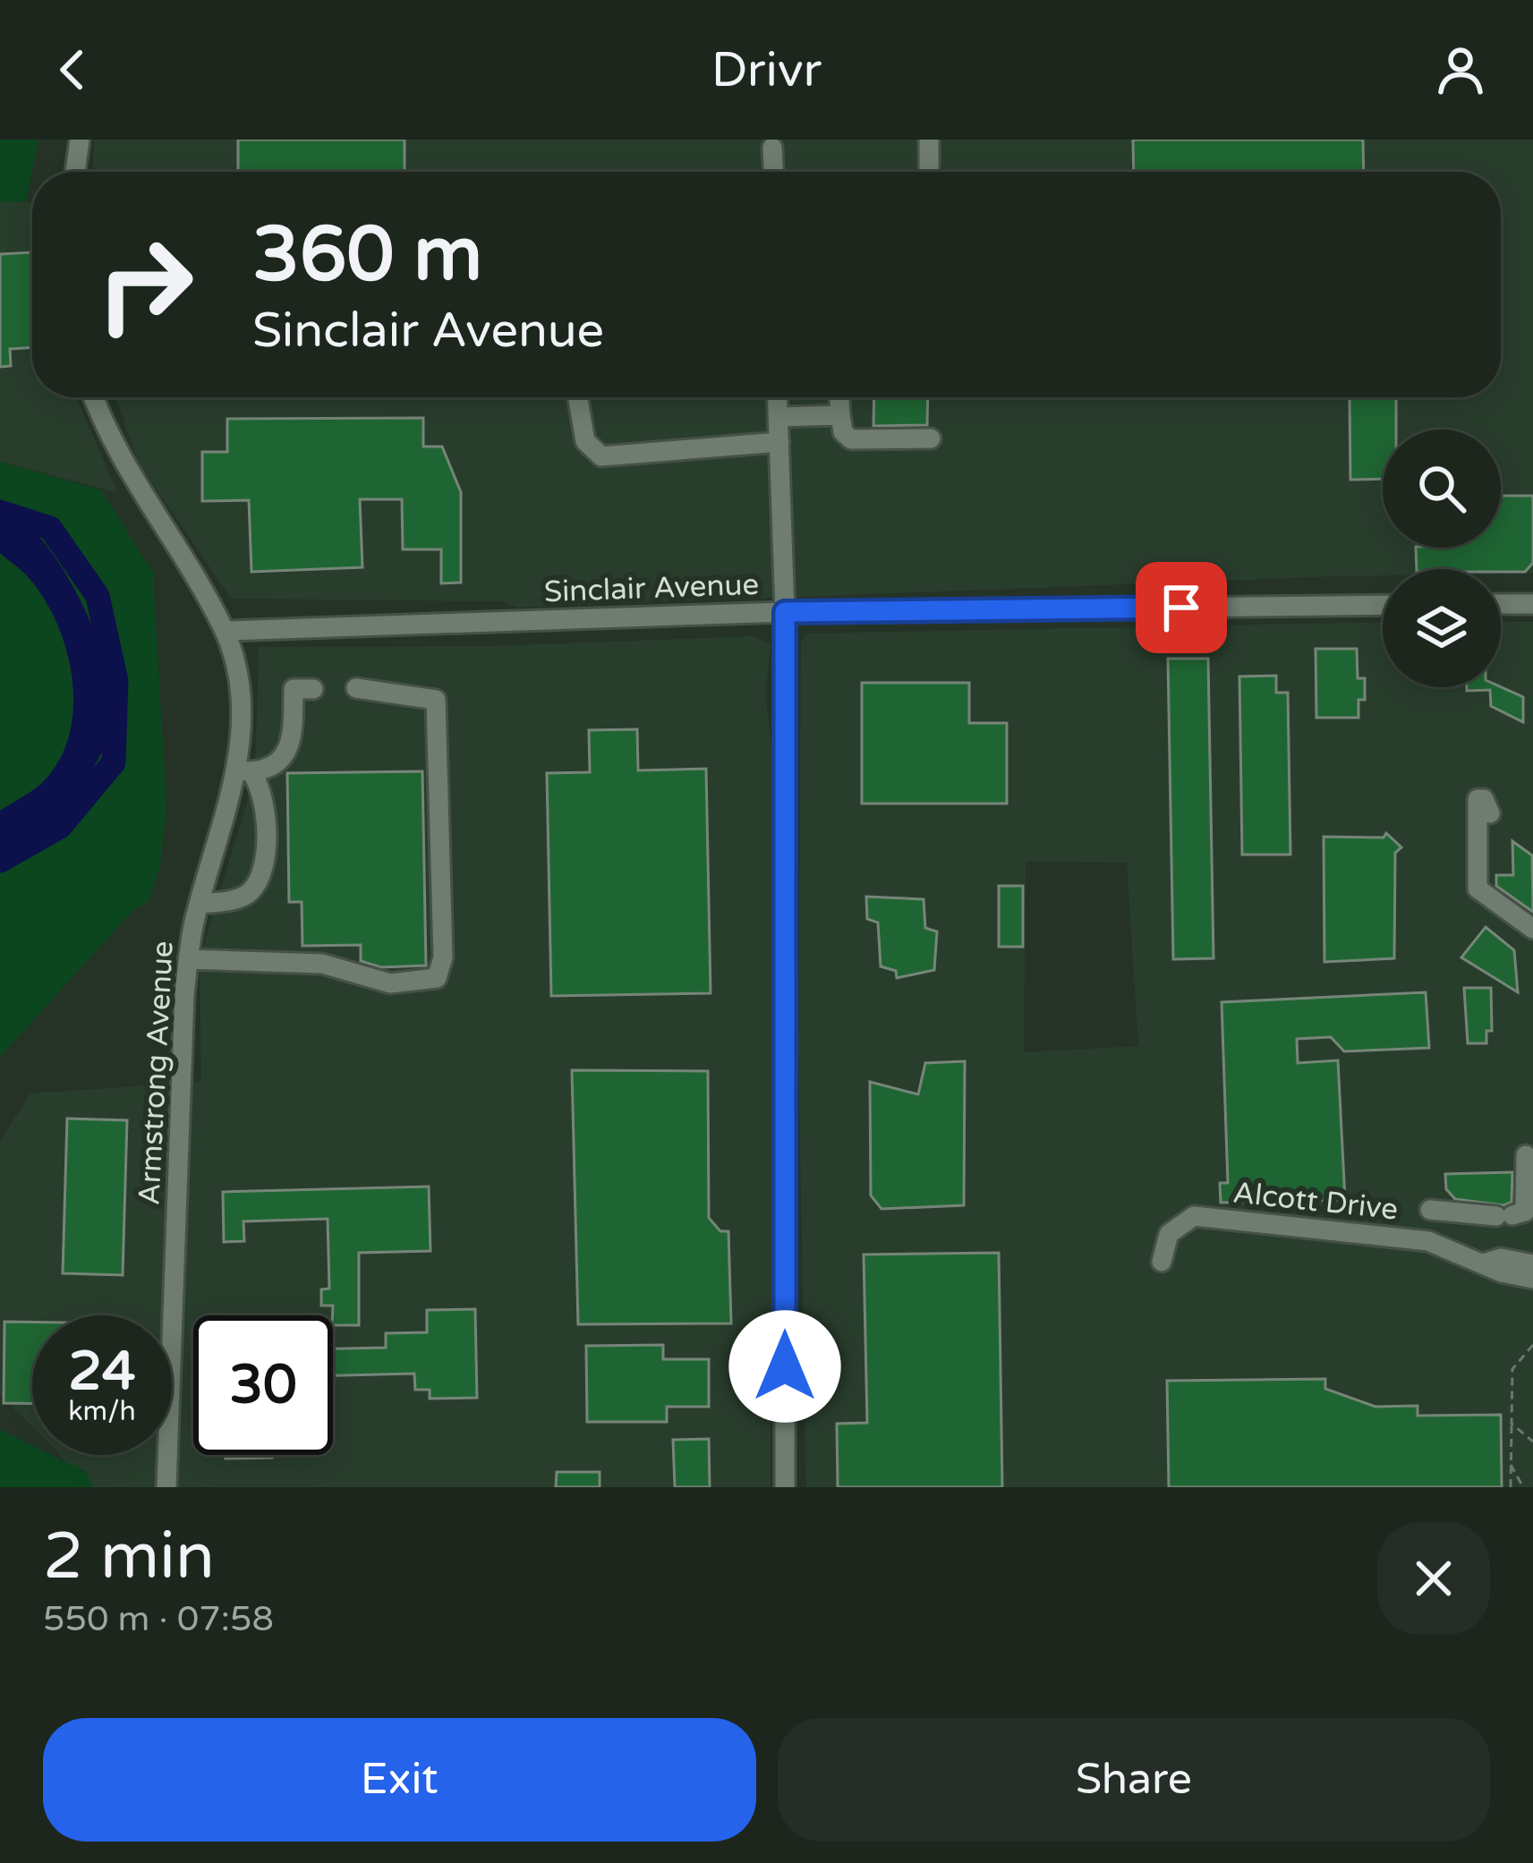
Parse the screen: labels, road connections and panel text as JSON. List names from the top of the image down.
{
  "streets": {
    "street": ["Sinclair Avenue", "Armstrong Avenue", "Alcott Drive"]
  },
  "crossings": [
    ["Sinclair Avenue", "Armstrong Avenue"]
  ],
  "page": {
    "header": "Drivr",
    "turn": ["360 m", "Sinclair Avenue"],
    "speed": "24 km/h",
    "limit": "30",
    "heading": ["2 min", "550 m · 07:58"],
    "buttons": ["Exit", "Share"]
  }
}
